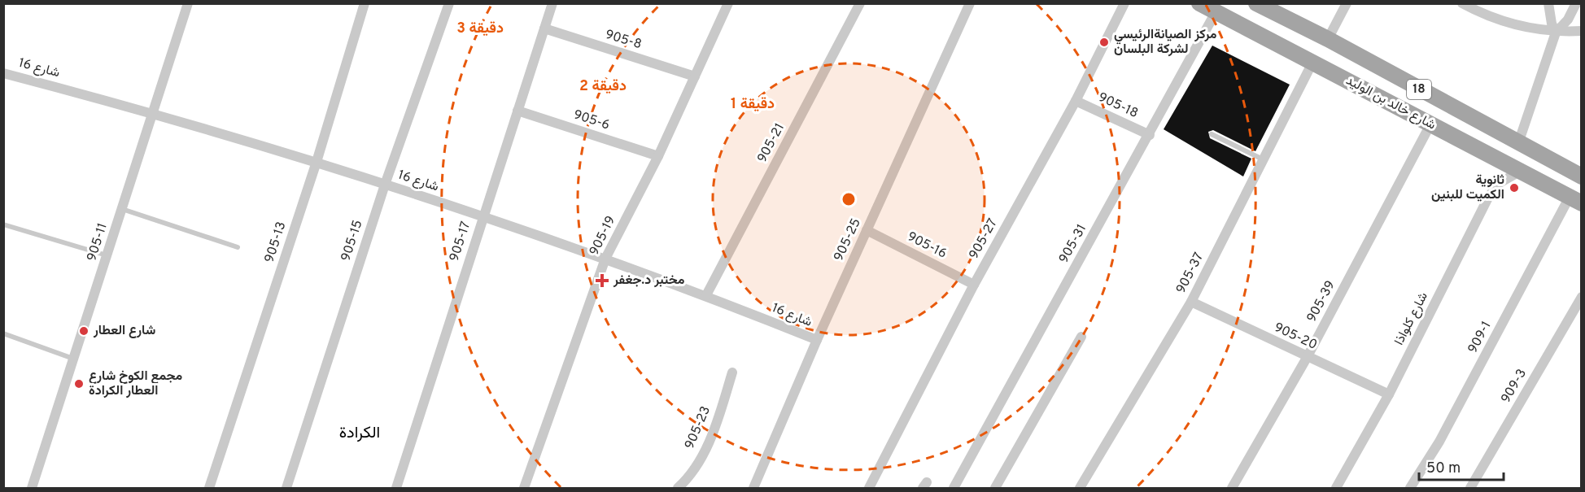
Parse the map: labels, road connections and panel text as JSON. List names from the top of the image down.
{
  "streets": {
    "main road": ["18", "شارع خالد بن الوليد"],
    "street": [
      "905-8",
      "شارع 16",
      "905-18",
      "905-6",
      "905-21",
      "905-19",
      "905-27",
      "905-25",
      "905-15",
      "905-17",
      "905-11",
      "905-13",
      "905-31",
      "905-16",
      "905-37",
      "905-39",
      "شارع كلواذا",
      "905-20",
      "909-1",
      "909-3",
      "905-23"
    ]
  },
  "crossings": [
    ["905-8", "905-19"],
    ["905-8", "905-17"],
    ["شارع 16", "905-21"],
    ["شارع 16", "905-19"],
    ["شارع 16", "905-25"],
    ["شارع 16", "905-15"],
    ["شارع 16", "905-17"],
    ["شارع 16", "905-11"],
    ["شارع 16", "905-13"],
    ["شارع خالد بن الوليد", "905-31"],
    ["شارع خالد بن الوليد", "905-37"],
    ["شارع خالد بن الوليد", "905-39"],
    ["شارع خالد بن الوليد", "شارع كلواذا"],
    ["شارع خالد بن الوليد", "909-1"],
    ["905-18", "905-27"],
    ["905-18", "905-31"],
    ["905-6", "905-19"],
    ["905-6", "905-17"],
    ["905-27", "905-16"],
    ["905-25", "905-16"],
    ["905-37", "905-20"],
    ["905-39", "905-20"],
    ["شارع كلواذا", "905-20"]
  ],
  "districts": ["الكرادة"],
  "places": {
    "other": [
      "مركز الصيانةالرئيسي لشركة البلسان",
      "ثانوية الكميت للبنين",
      "شارع العطار",
      "مجمع الكوخ شارع العطار الكرادة"
    ],
    "health": ["مختبر د.جغفر"]
  },
  "scale_bar": "50 m",
  "rings": ["3 دقيقة", "2 دقيقة", "1 دقيقة"]
}
